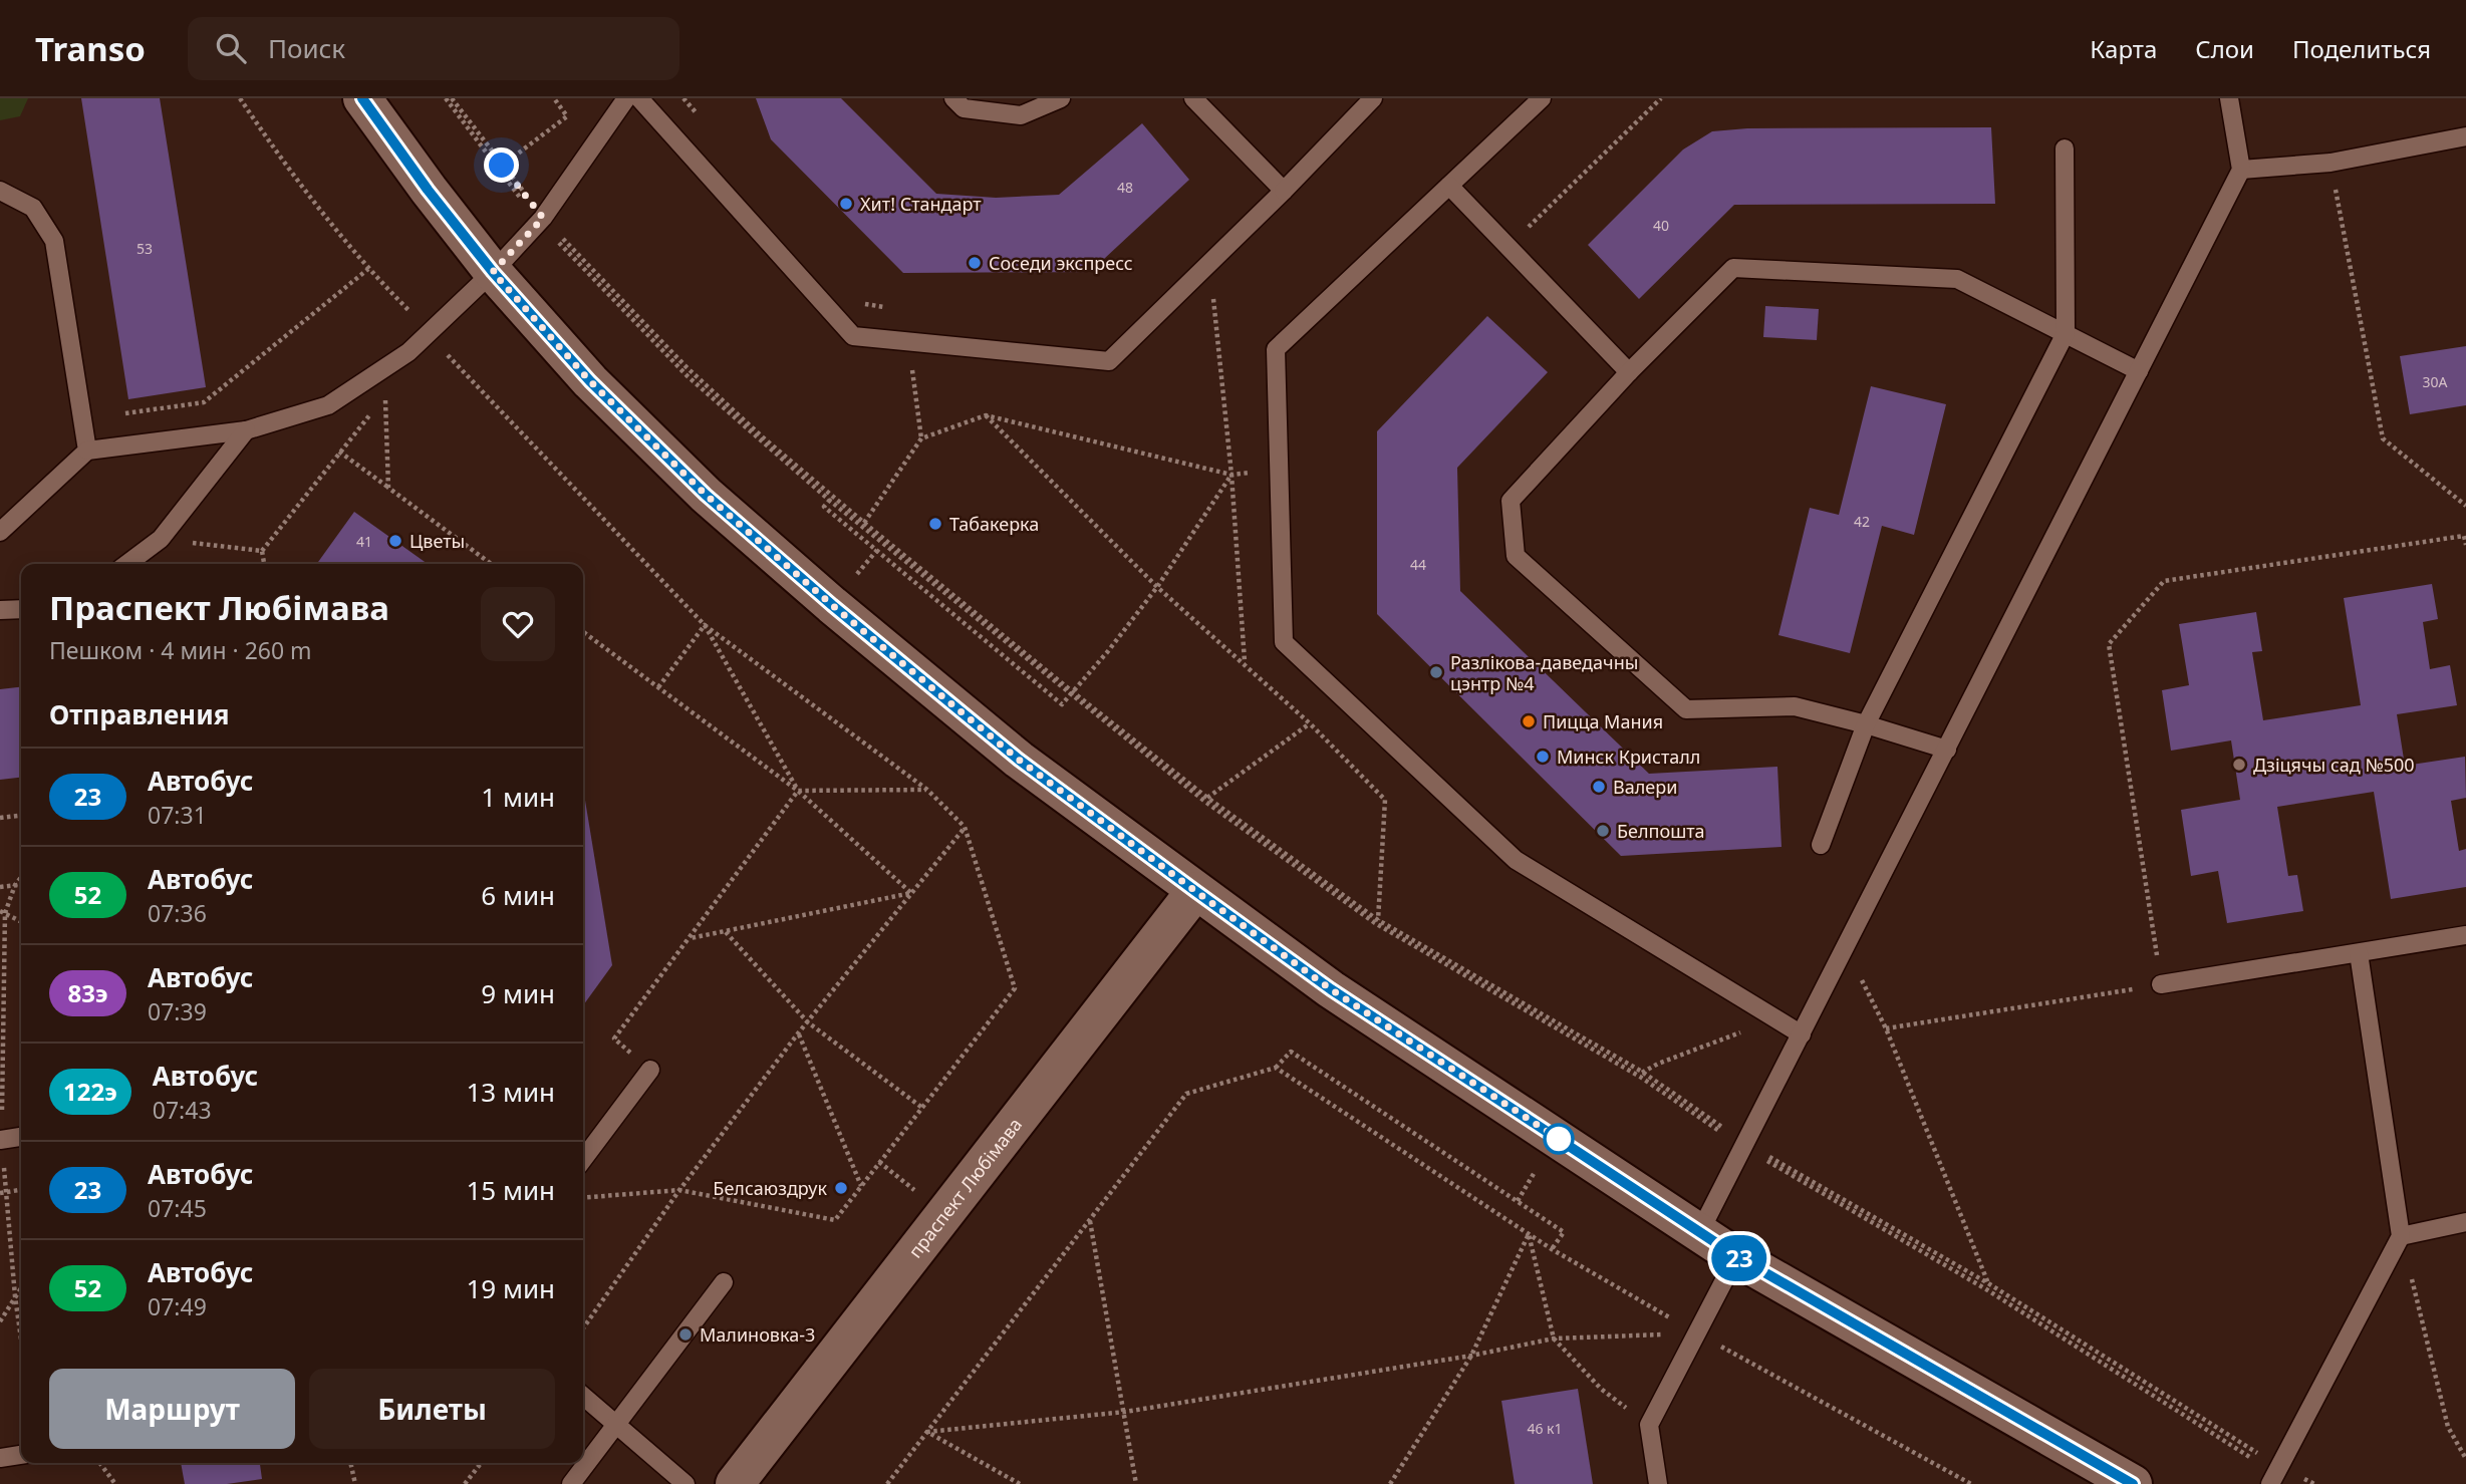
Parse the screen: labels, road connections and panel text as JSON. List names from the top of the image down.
{
  "streets": {
    "main road": ["праспект Любімава"]
  },
  "places": [
    "Хит! Стандарт",
    "Соседи экспресс",
    "Табакерка",
    "Цветы",
    "Разлікова-даведачны цэнтр №4",
    "Пицца Мания",
    "Минск Кристалл",
    "Дзіцячы сад №500",
    "Валери",
    "Белпошта",
    "Белсаюздрук",
    "Малиновка-3"
  ],
  "lines": ["bus line 23"],
  "house_numbers": [
    "48",
    "40",
    "53",
    "30А",
    "42",
    "41",
    "44",
    "46 к1"
  ],
  "page": {
    "header": "Transo",
    "search": "Поиск",
    "nav": ["Карта", "Слои", "Поделиться"],
    "on_map": "23",
    "heading": [
      ["Праспект Любімава", "Пешком · 4 мин · 260 m"],
      "Отправления"
    ],
    "list": [
      {
        "mark": "23",
        "name": "Автобус",
        "note": "07:31",
        "value": "1 мин"
      },
      {
        "mark": "52",
        "name": "Автобус",
        "note": "07:36",
        "value": "6 мин"
      },
      {
        "mark": "83э",
        "name": "Автобус",
        "note": "07:39",
        "value": "9 мин"
      },
      {
        "mark": "122э",
        "name": "Автобус",
        "note": "07:43",
        "value": "13 мин"
      },
      {
        "mark": "23",
        "name": "Автобус",
        "note": "07:45",
        "value": "15 мин"
      },
      {
        "mark": "52",
        "name": "Автобус",
        "note": "07:49",
        "value": "19 мин"
      }
    ],
    "buttons": ["Маршрут", "Билеты"]
  }
}
